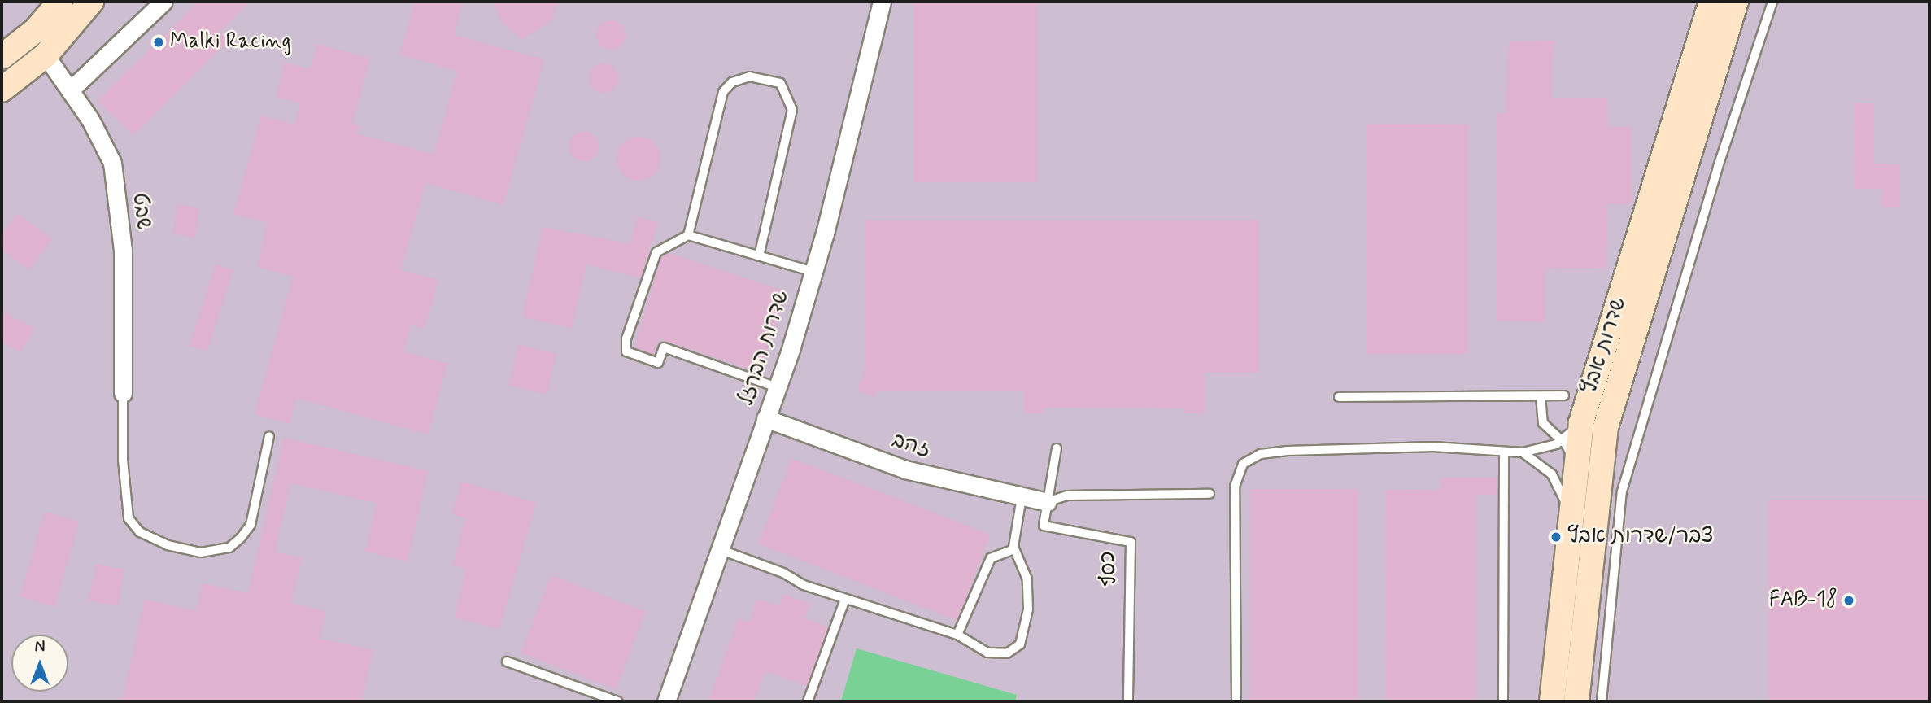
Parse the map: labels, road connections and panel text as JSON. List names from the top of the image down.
{
  "streets": {
    "street": [
      "שבט",
      "שדרות אבץ",
      "שדרות הברזל",
      "זהב"
    ],
    "lane": ["כסף"]
  },
  "crossings": [
    ["שדרות הברזל", "זהב"],
    ["זהב", "כסף"]
  ],
  "places": ["Malki Racing", "צבר/שדרות אבץ", "FAB-18"],
  "north": "top"
}
